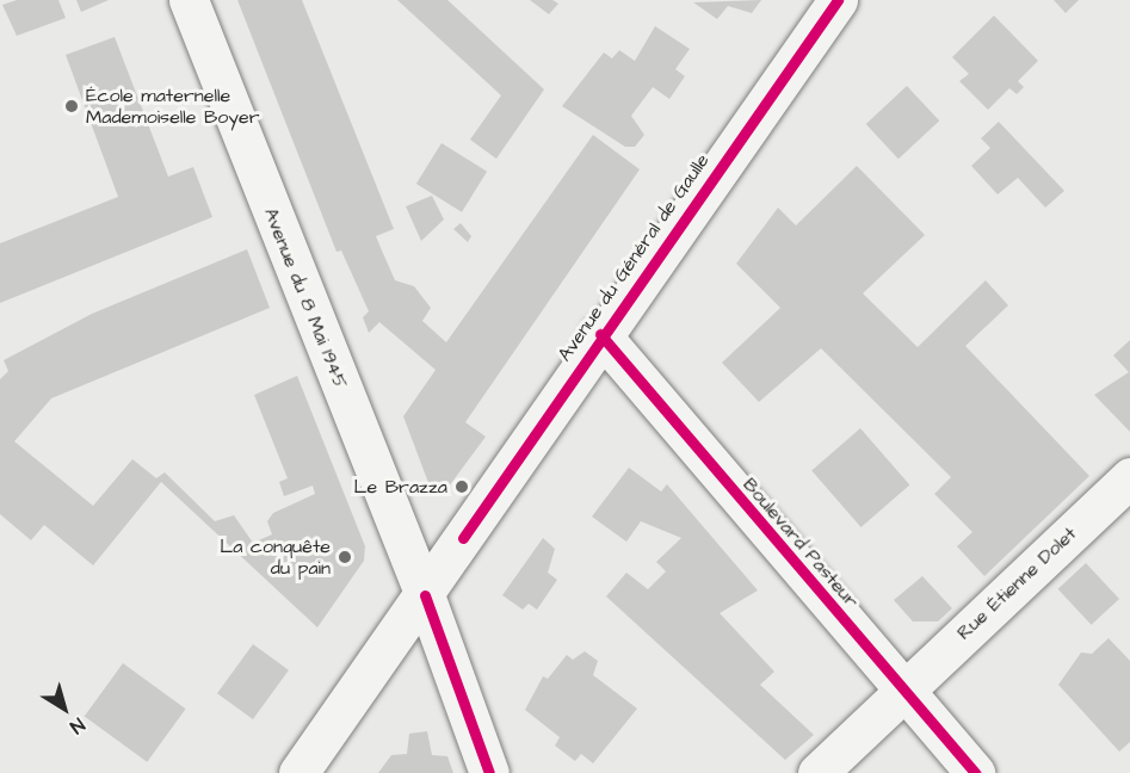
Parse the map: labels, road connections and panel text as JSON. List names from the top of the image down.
{
  "streets": {
    "main road": [
      "Avenue du Général de Gaulle",
      "Avenue du 8 Mai 1945",
      "Boulevard Pasteur",
      "Rue Étienne Dolet"
    ]
  },
  "crossings": [
    ["Avenue du Général de Gaulle", "Avenue du 8 Mai 1945"],
    ["Avenue du Général de Gaulle", "Boulevard Pasteur"],
    ["Boulevard Pasteur", "Rue Étienne Dolet"]
  ],
  "places": ["École maternelle Mademoiselle Boyer", "Le Brazza", "La conquête du pain"],
  "north": "bottom right"
}
